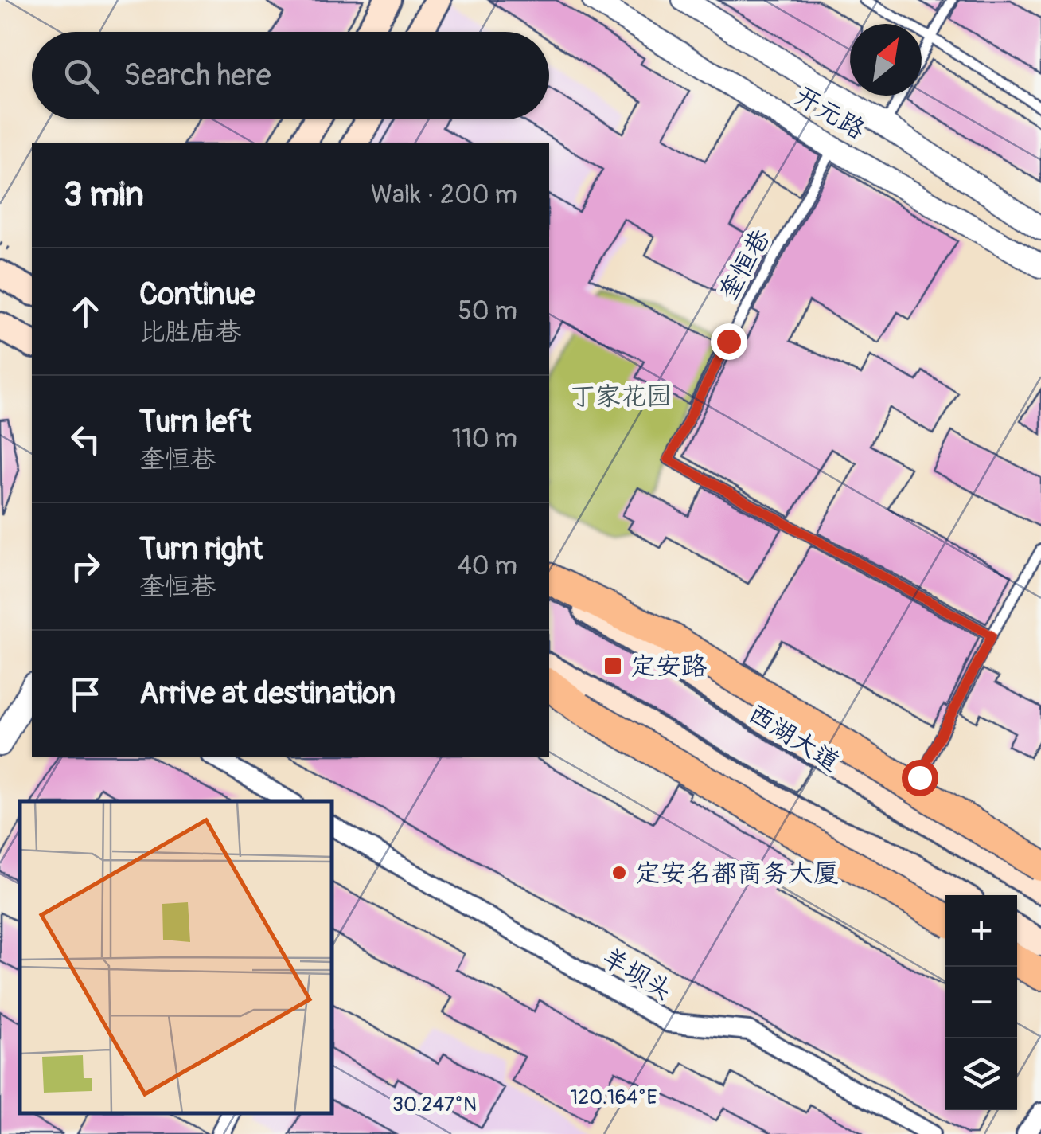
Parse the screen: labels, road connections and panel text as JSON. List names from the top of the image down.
{
  "streets": {
    "main road": ["西湖大道"],
    "street": ["开元路", "羊坝头"],
    "lane": ["奎恒巷"]
  },
  "crossings": [
    ["开元路", "奎恒巷"]
  ],
  "parks": ["丁家花园"],
  "places": {
    "transit": ["定安路"],
    "other": ["定安名都商务大厦"]
  },
  "north": "top right",
  "page": {
    "search": "Search here",
    "heading": ["3 min", "Walk · 200 m"],
    "list": [
      ["Continue", "比胜庙巷", "50 m"],
      ["Turn left", "奎恒巷", "110 m"],
      ["Turn right", "奎恒巷", "40 m"],
      "Arrive at destination"
    ],
    "map_buttons": ["+", "−"]
  },
  "coordinates": ["120.164°E", "30.247°N"]
}
